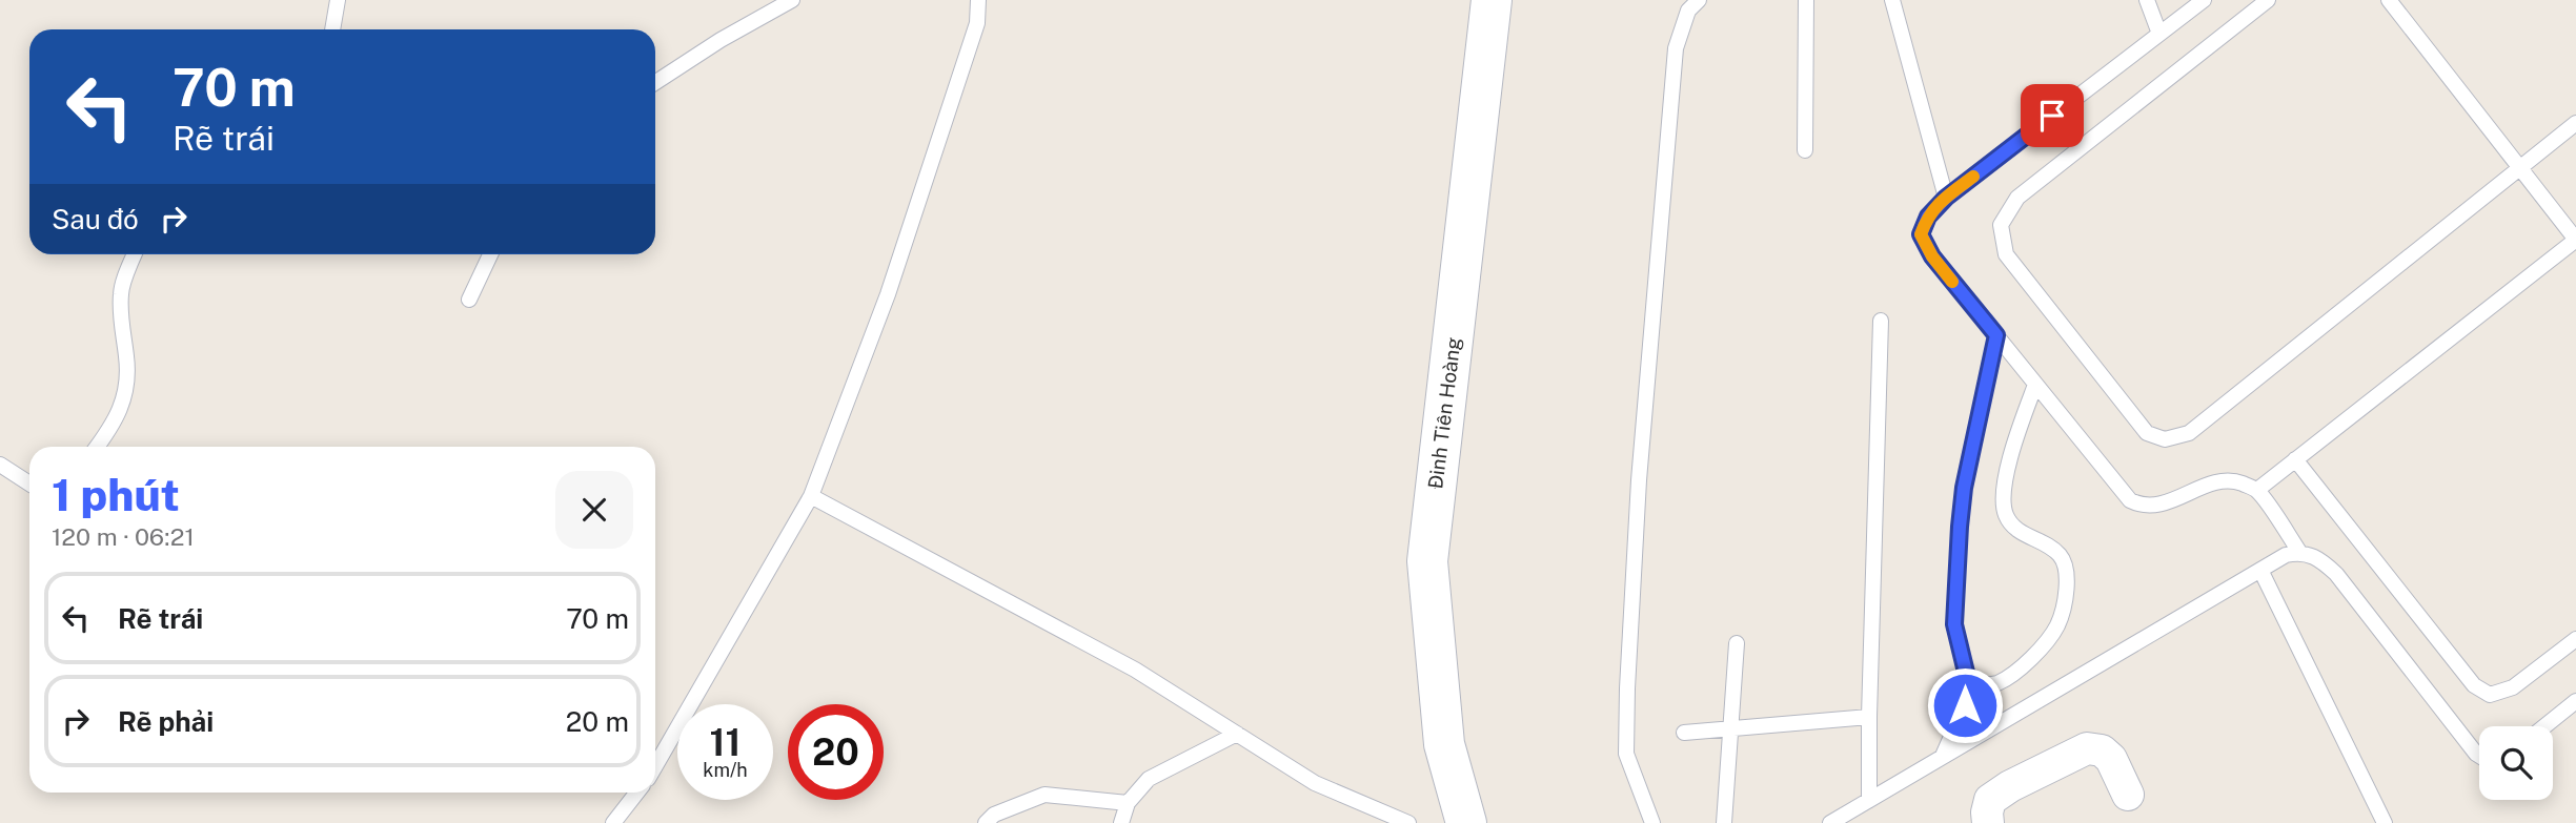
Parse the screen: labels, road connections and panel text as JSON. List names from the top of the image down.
{
  "streets": {
    "main road": ["Đinh Tiên Hoàng"]
  },
  "page": {
    "turn": ["70 m", "Rẽ trái"],
    "then": "Sau đó",
    "heading": ["1 phút", "120 m · 06:21"],
    "list": [
      {
        "name": "Rẽ trái",
        "value": "70 m"
      },
      {
        "name": "Rẽ phải",
        "value": "20 m"
      }
    ],
    "speed": "11 km/h",
    "limit": "20"
  }
}
